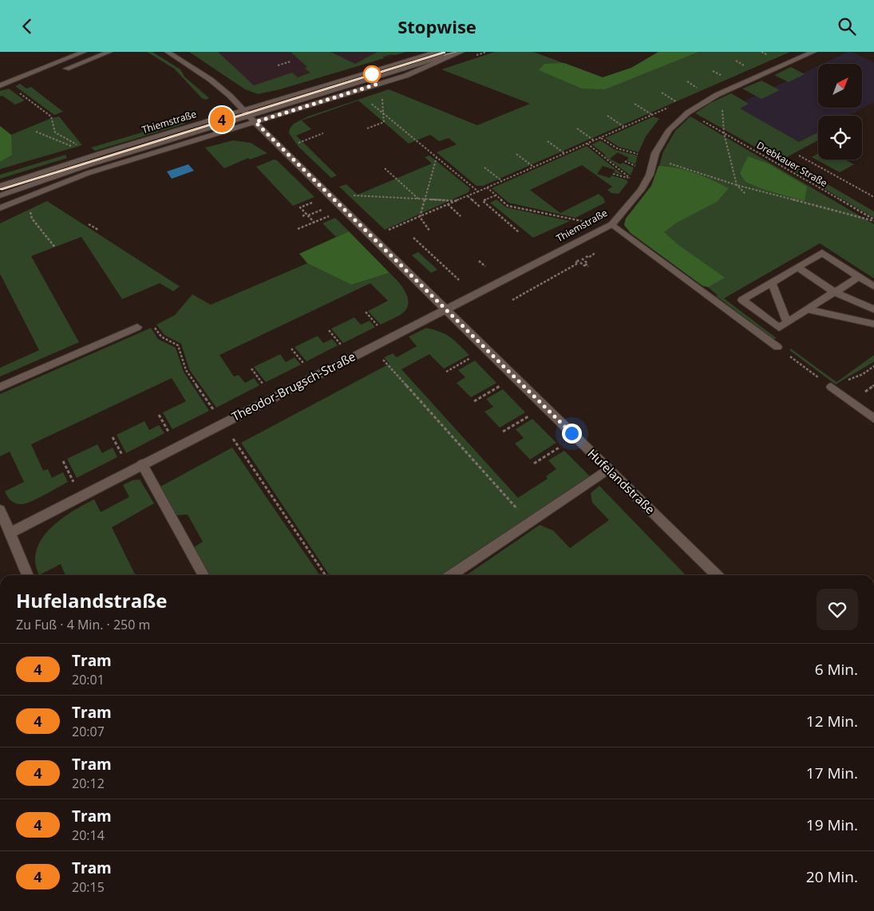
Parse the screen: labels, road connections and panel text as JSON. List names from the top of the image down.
{
  "streets": {
    "street": ["Thiemstraße", "Theodor-Brugsch-Straße", "Hufelandstraße"],
    "path": ["Drebkauer Straße"]
  },
  "crossings": [
    ["Thiemstraße", "Theodor-Brugsch-Straße"],
    ["Thiemstraße", "Hufelandstraße"],
    ["Theodor-Brugsch-Straße", "Hufelandstraße"]
  ],
  "lines": ["tram line 4"],
  "north": "top right",
  "page": {
    "header": "Stopwise",
    "on_map": "4",
    "heading": ["Hufelandstraße", "Zu Fuß · 4 Min. · 250 m"],
    "list": [
      {
        "mark": "4",
        "name": "Tram",
        "note": "20:01",
        "value": "6 Min."
      },
      {
        "mark": "4",
        "name": "Tram",
        "note": "20:07",
        "value": "12 Min."
      },
      {
        "mark": "4",
        "name": "Tram",
        "note": "20:12",
        "value": "17 Min."
      },
      {
        "mark": "4",
        "name": "Tram",
        "note": "20:14",
        "value": "19 Min."
      },
      {
        "mark": "4",
        "name": "Tram",
        "note": "20:15",
        "value": "20 Min."
      }
    ]
  }
}
